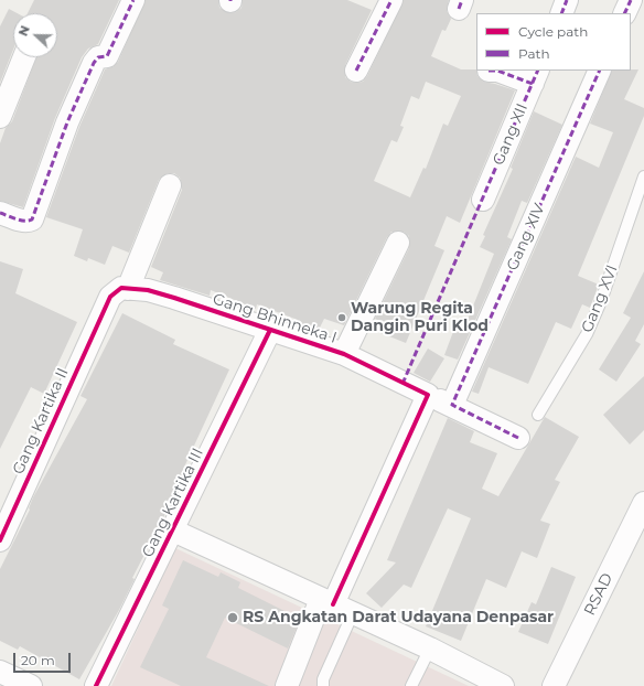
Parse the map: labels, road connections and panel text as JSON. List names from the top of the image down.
{
  "streets": {
    "street": [
      "Gang XII",
      "Gang XIV",
      "Gang Bhinneka I",
      "Gang Kartika II",
      "Gang Kartika III",
      "RSAD"
    ],
    "lane": ["Gang XVI"]
  },
  "crossings": [
    ["Gang XIV", "Gang Bhinneka I"],
    ["Gang Bhinneka I", "Gang Kartika II"],
    ["Gang Bhinneka I", "Gang Kartika III"]
  ],
  "places": ["Warung Regita Dangin Puri Klod", "RS Angkatan Darat Udayana Denpasar"],
  "legend": ["Cycle path", "Path"],
  "scale_bar": "20 m",
  "north": "left"
}
